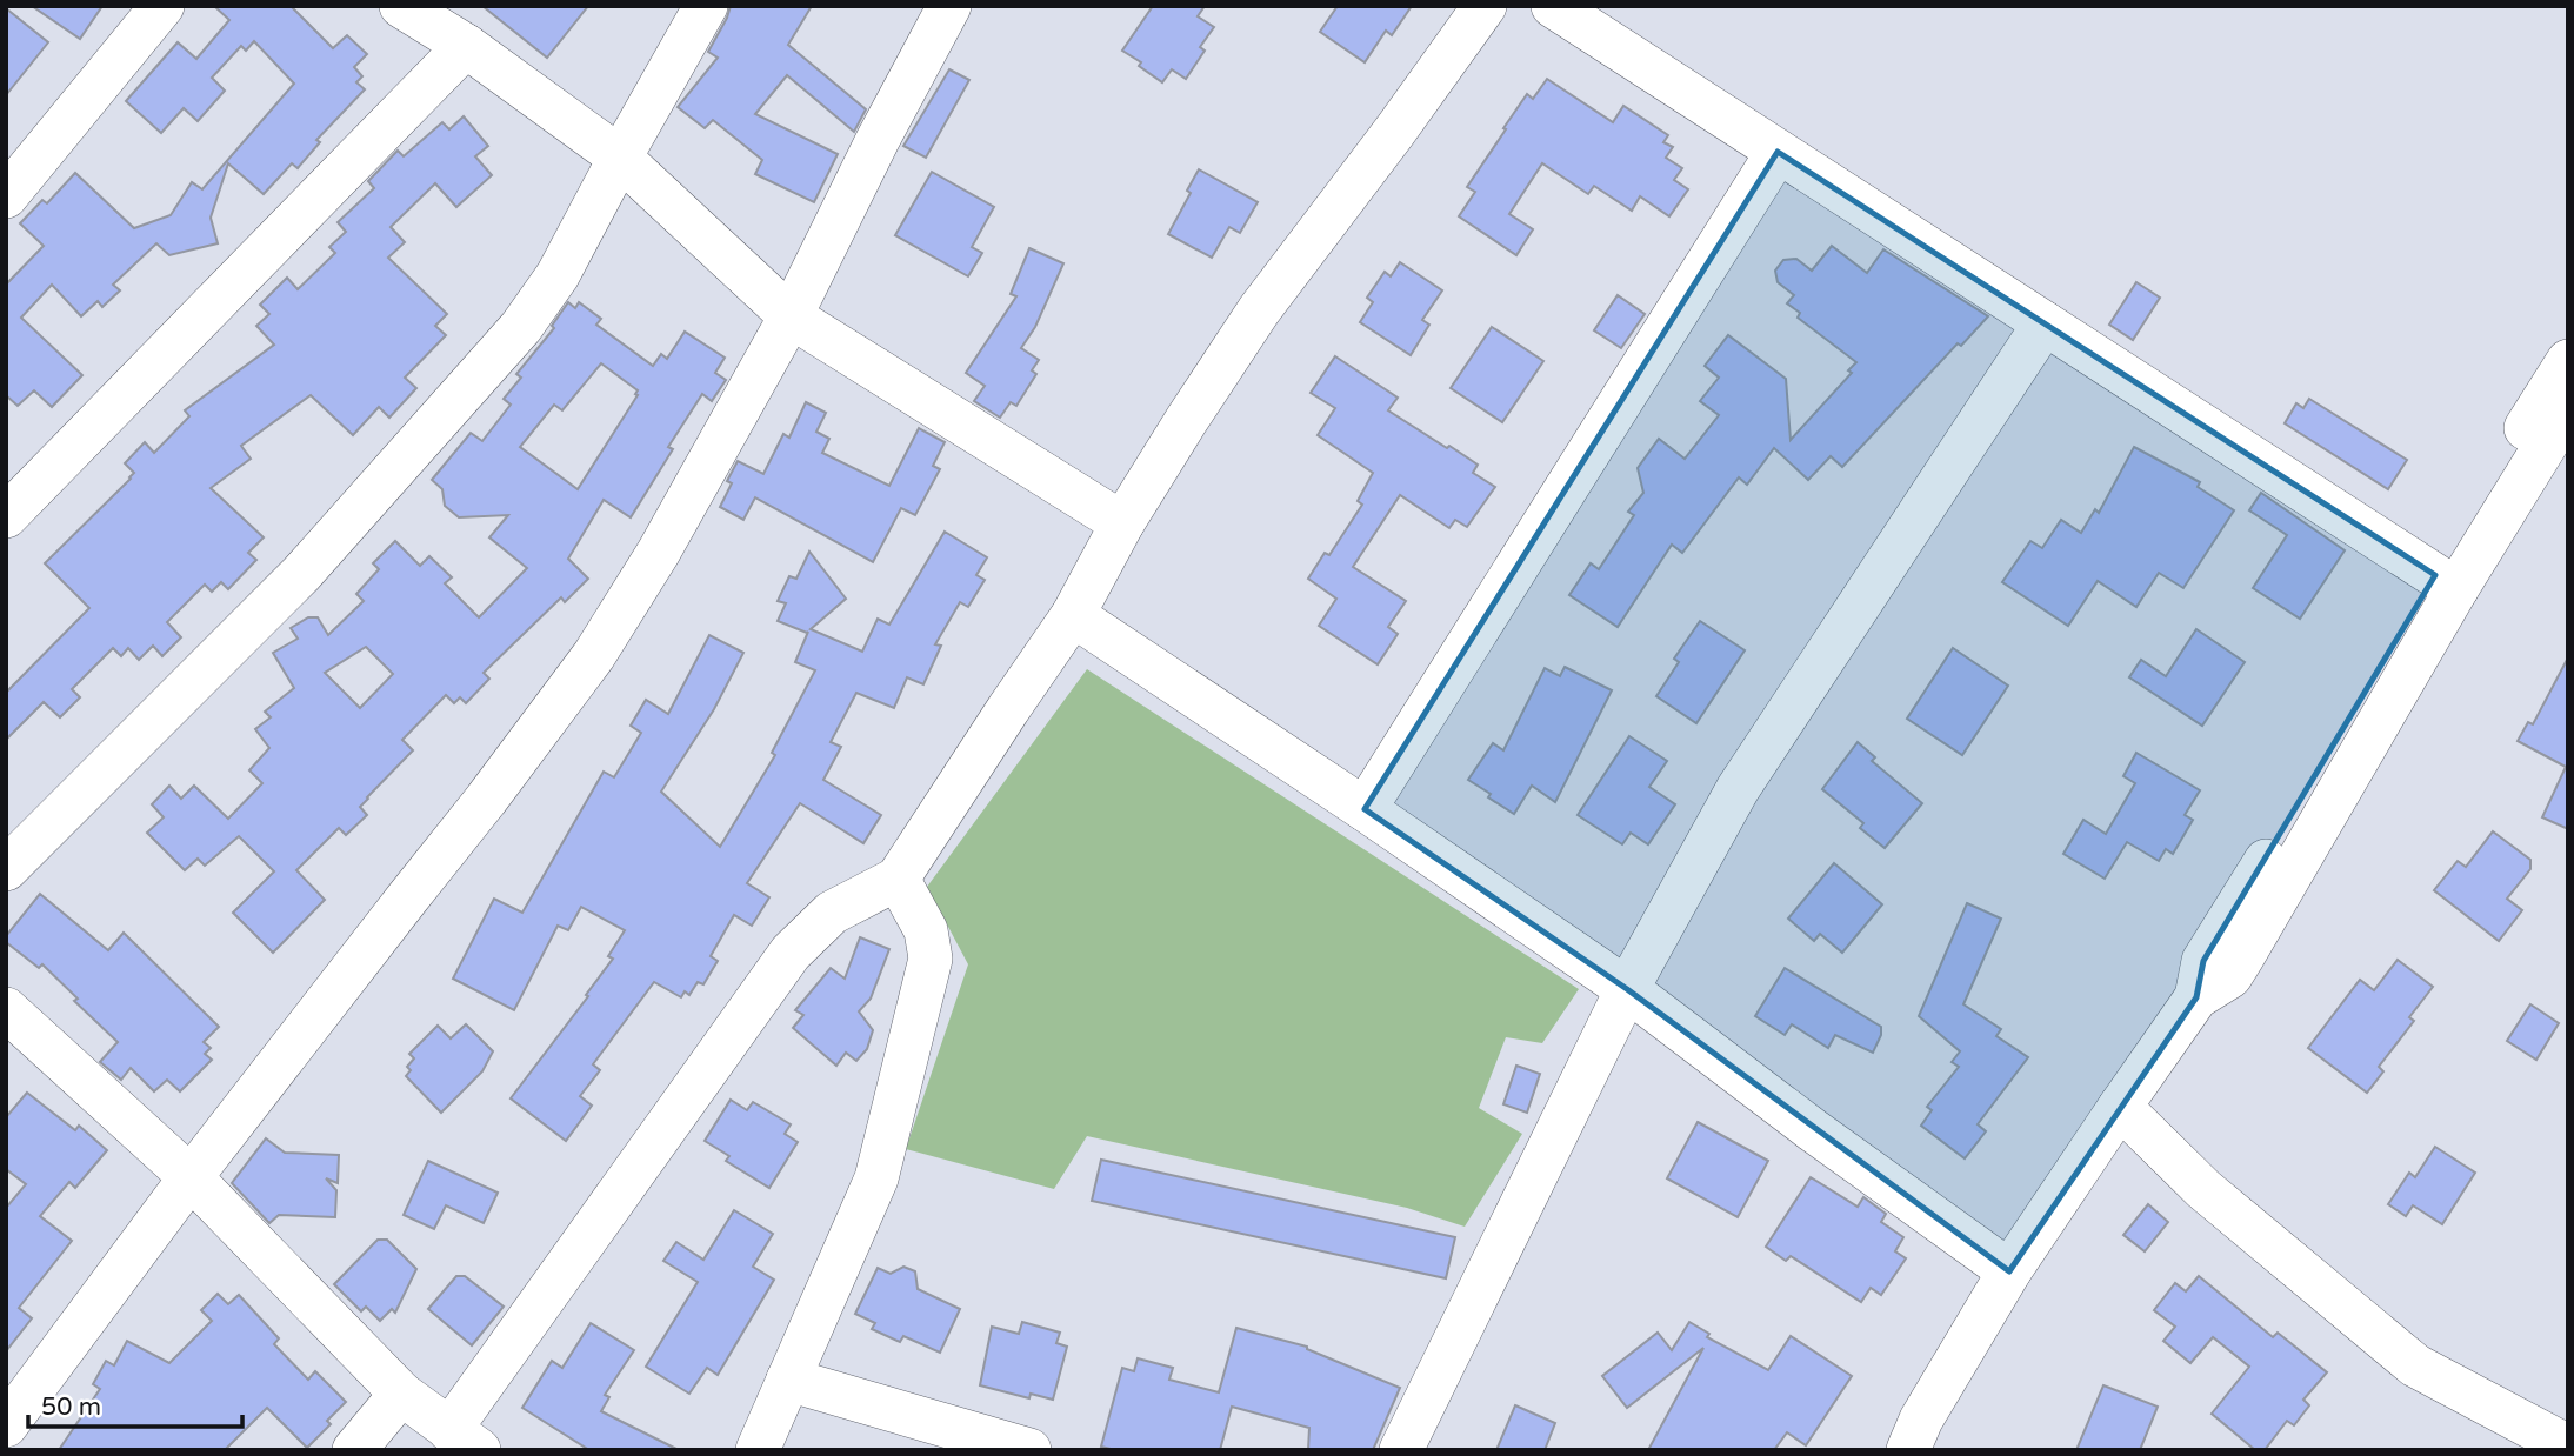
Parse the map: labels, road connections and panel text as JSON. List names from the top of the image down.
{
  "scale_bar": "50 m"
}
